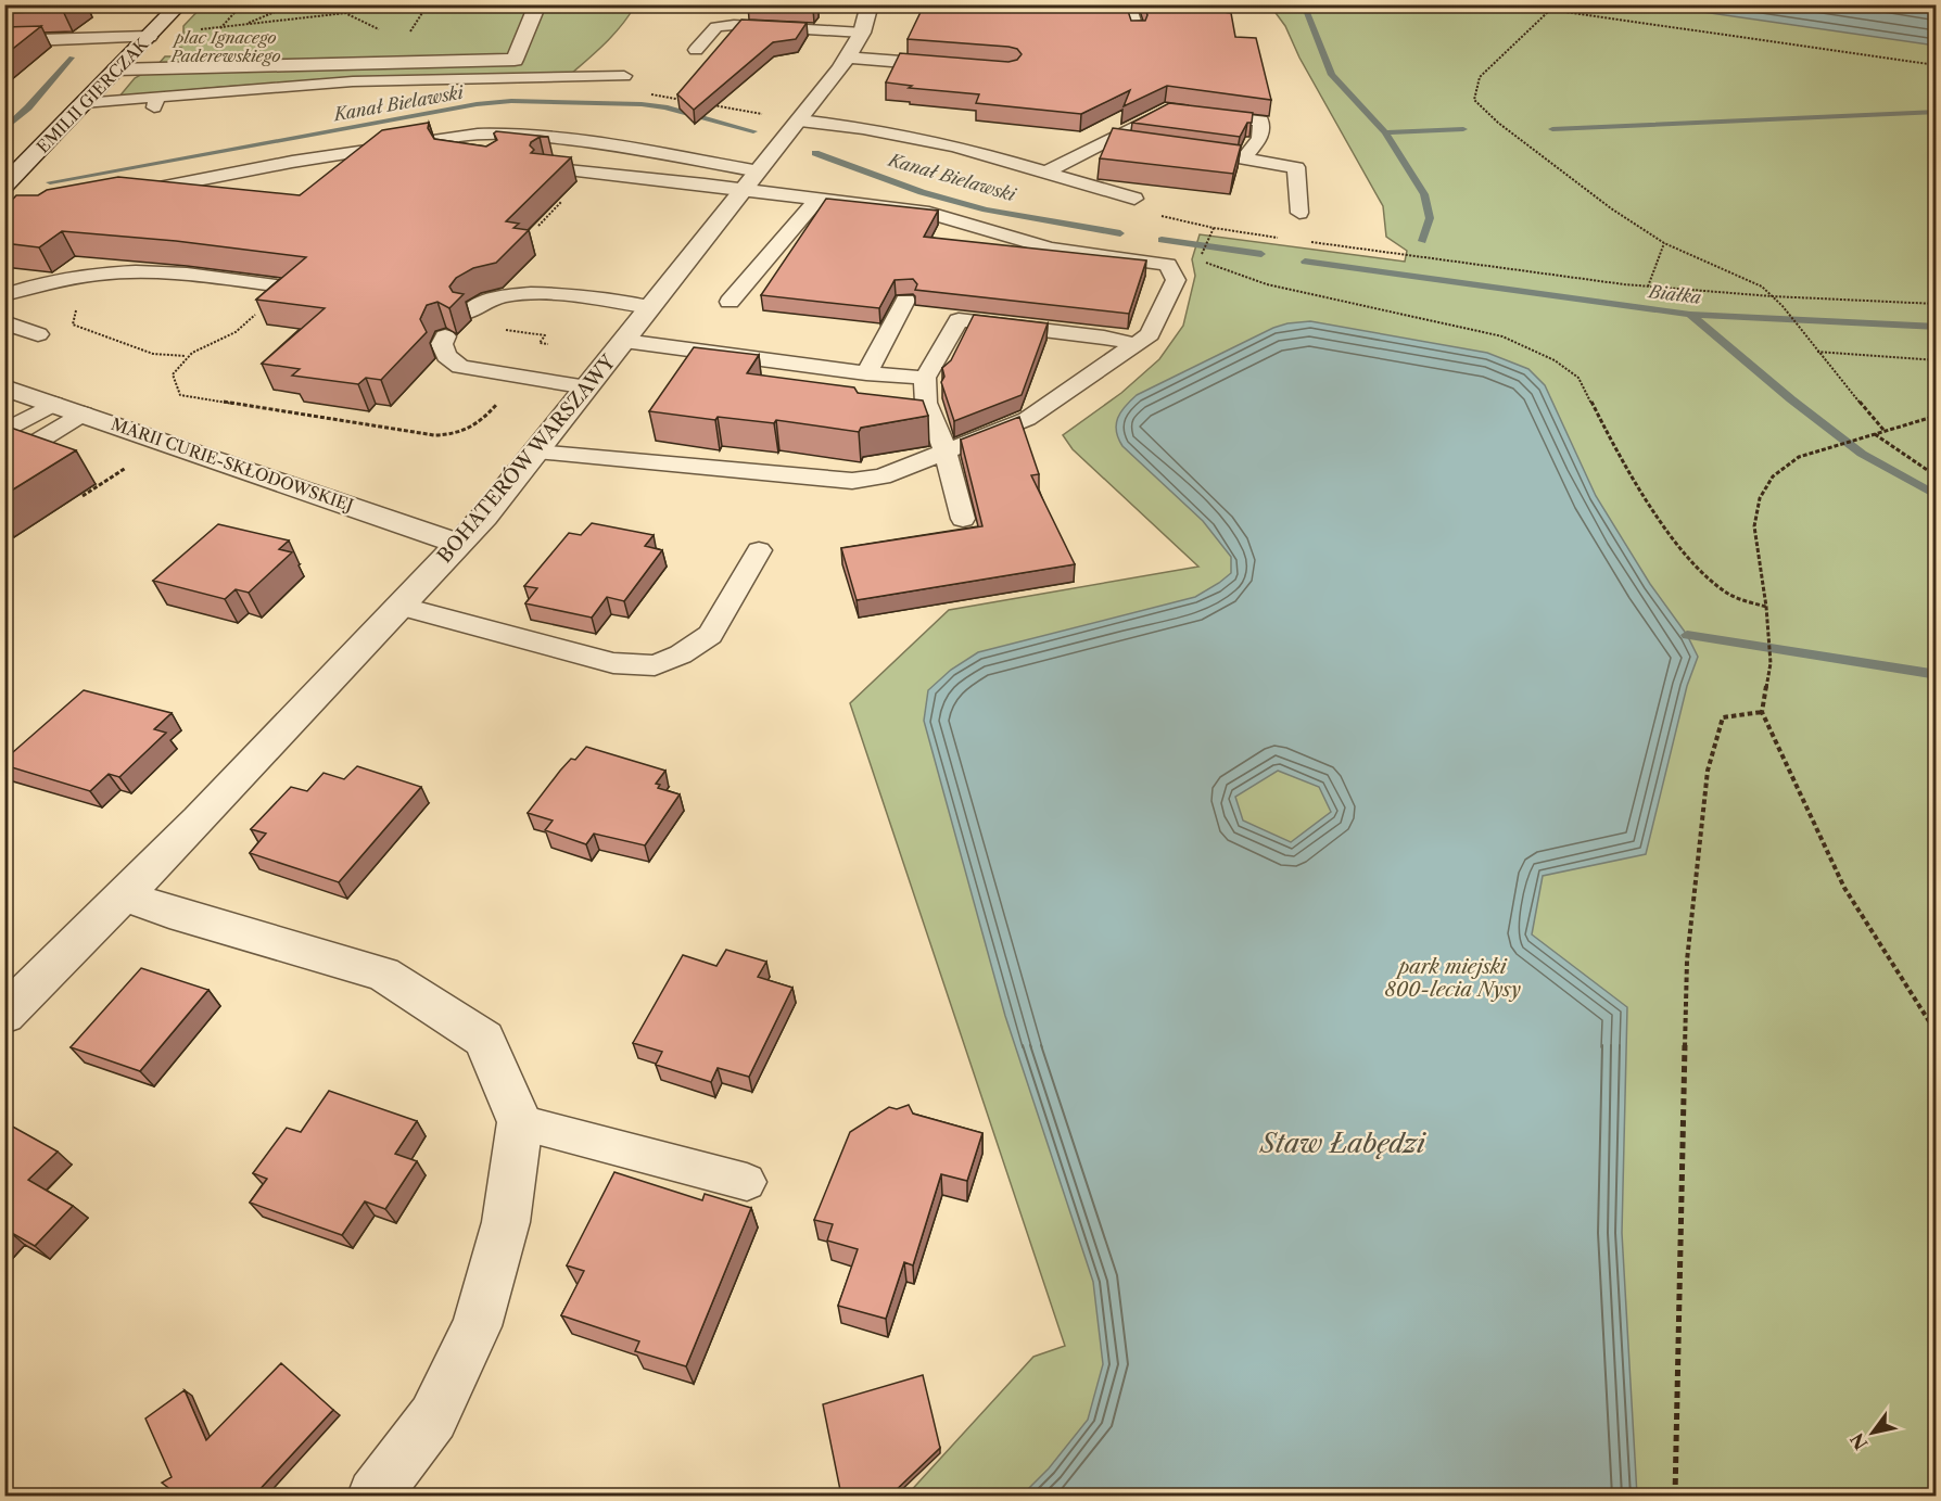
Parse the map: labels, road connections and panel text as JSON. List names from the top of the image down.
{
  "streets": {
    "street": ["EMILII GIERCZAK", "BOHATERÓW WARSZAWY", "MARII CURIE-SKŁODOWSKIEJ"]
  },
  "crossings": [
    ["BOHATERÓW WARSZAWY", "MARII CURIE-SKŁODOWSKIEJ"]
  ],
  "water": ["Kanał Bielawski", "Białka", "Staw Łabędzi"],
  "parks": ["plac Ignacego Paderewskiego", "park miejski 800-lecia Nysy"],
  "north": "bottom left"
}
